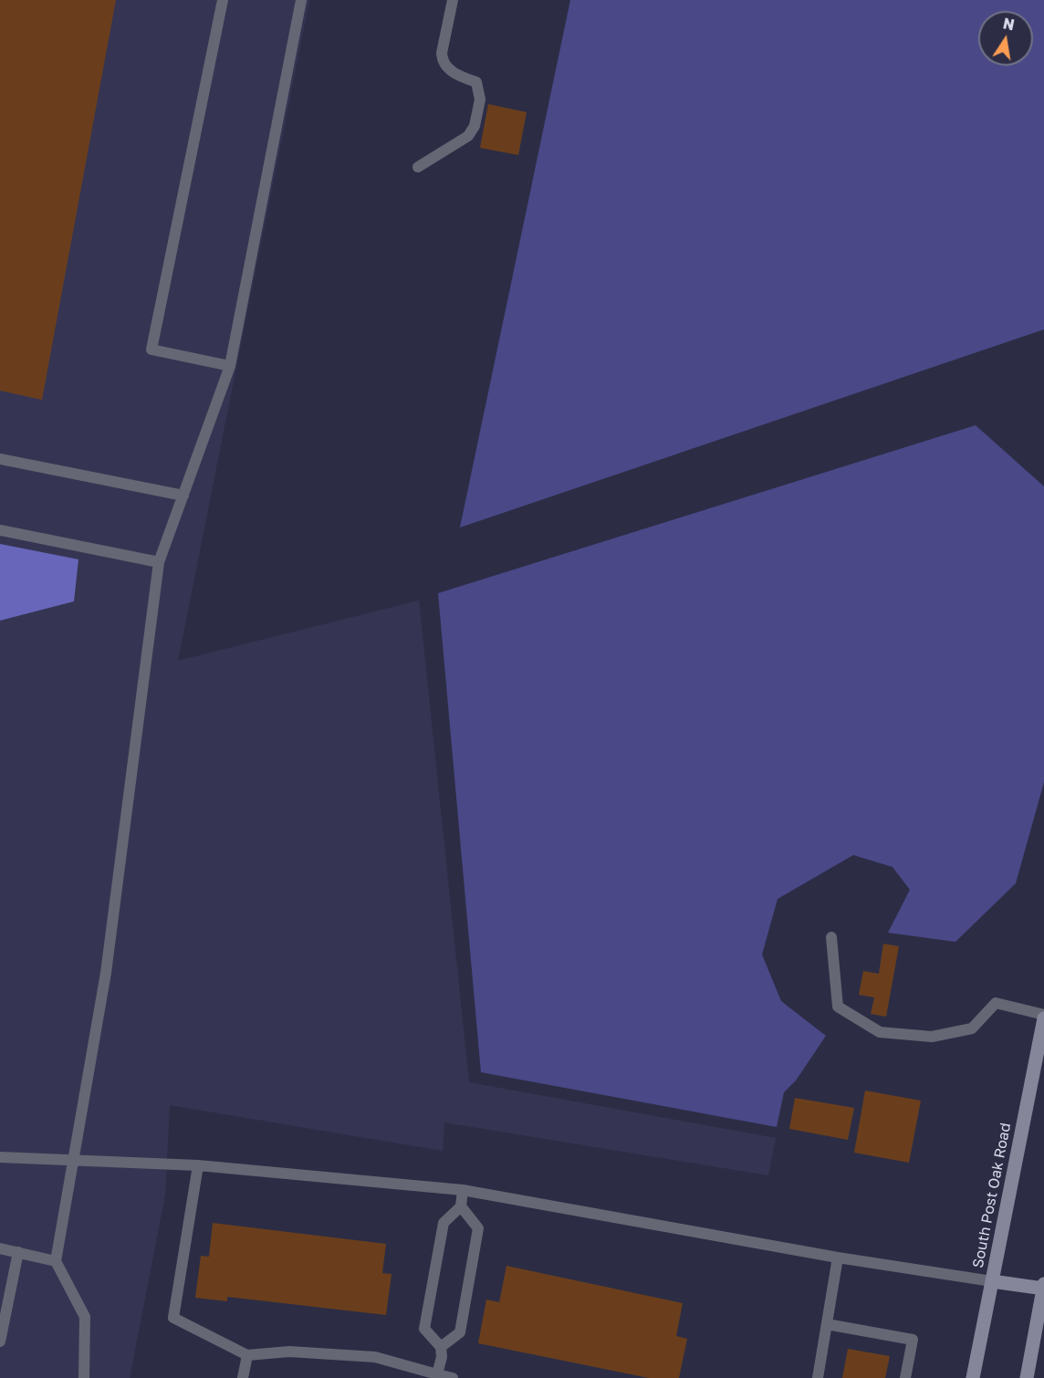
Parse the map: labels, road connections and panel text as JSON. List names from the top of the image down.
{
  "streets": {
    "main road": ["South Post Oak Road"]
  },
  "north": "top"
}
